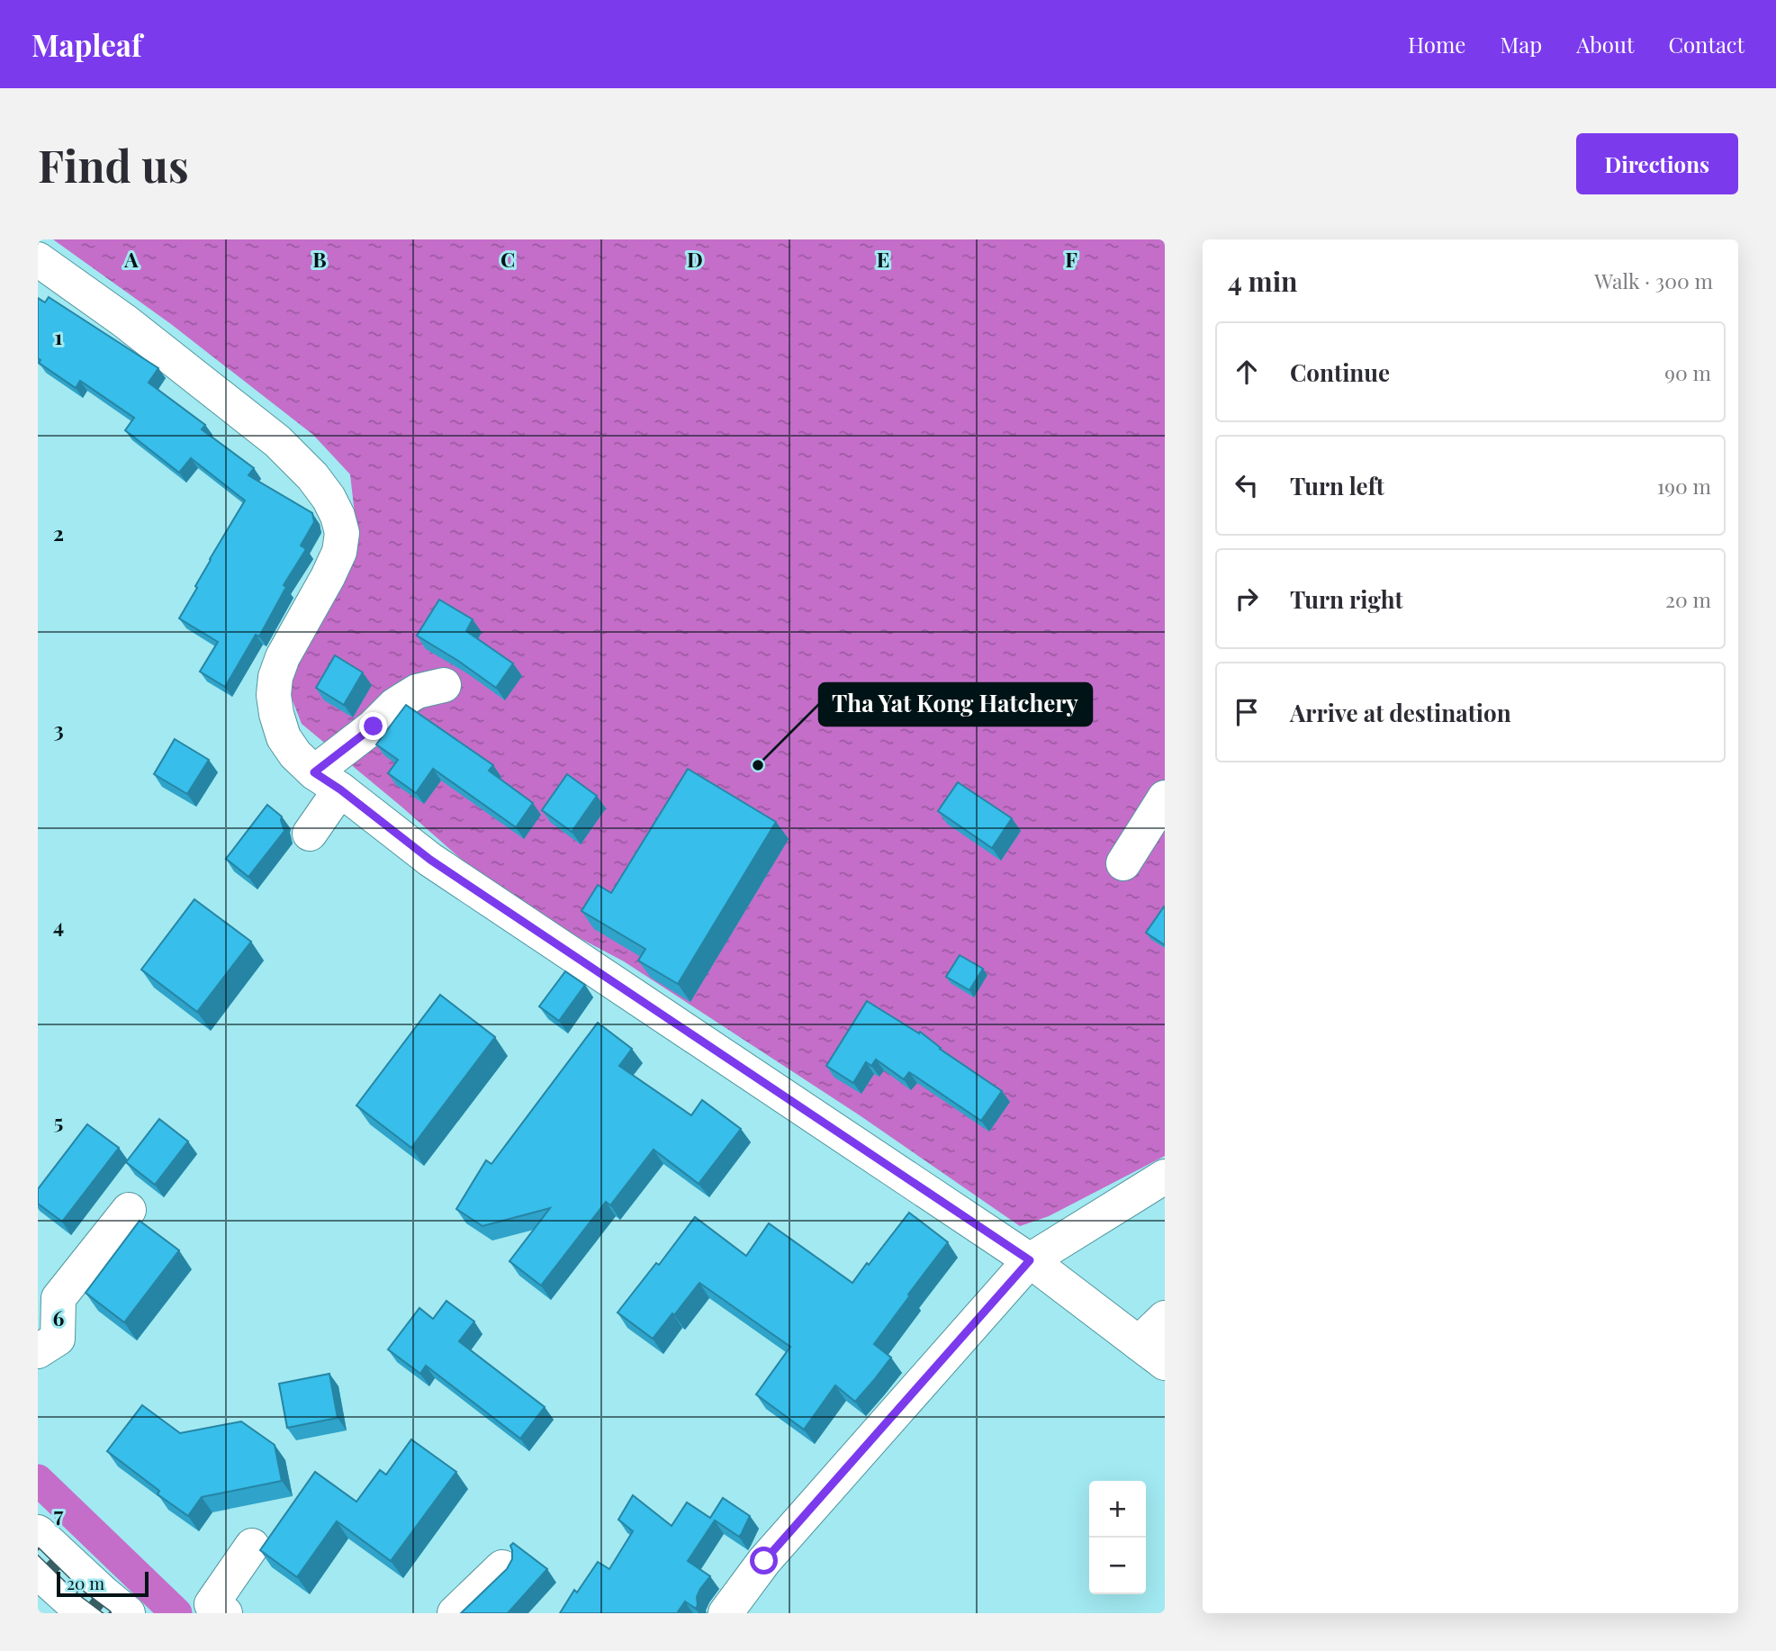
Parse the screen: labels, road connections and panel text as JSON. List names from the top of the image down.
{
  "places": ["Tha Yat Kong Hatchery"],
  "scale_bar": "20 m",
  "page": {
    "header": "Mapleaf",
    "nav": [
      "Home",
      "Map",
      "About",
      "Contact"
    ],
    "buttons": "Directions",
    "title": "Find us",
    "heading": ["4 min", "Walk · 300 m"],
    "list": [
      ["Continue", "90 m"],
      ["Turn left", "190 m"],
      ["Turn right", "20 m"],
      "Arrive at destination"
    ],
    "map_buttons": ["+", "−"],
    "scale": "20 m"
  },
  "grid": {
    "columns": [
      "A",
      "B",
      "C",
      "D",
      "E",
      "F"
    ],
    "rows": [
      "1",
      "2",
      "3",
      "4",
      "5",
      "6",
      "7"
    ]
  }
}
